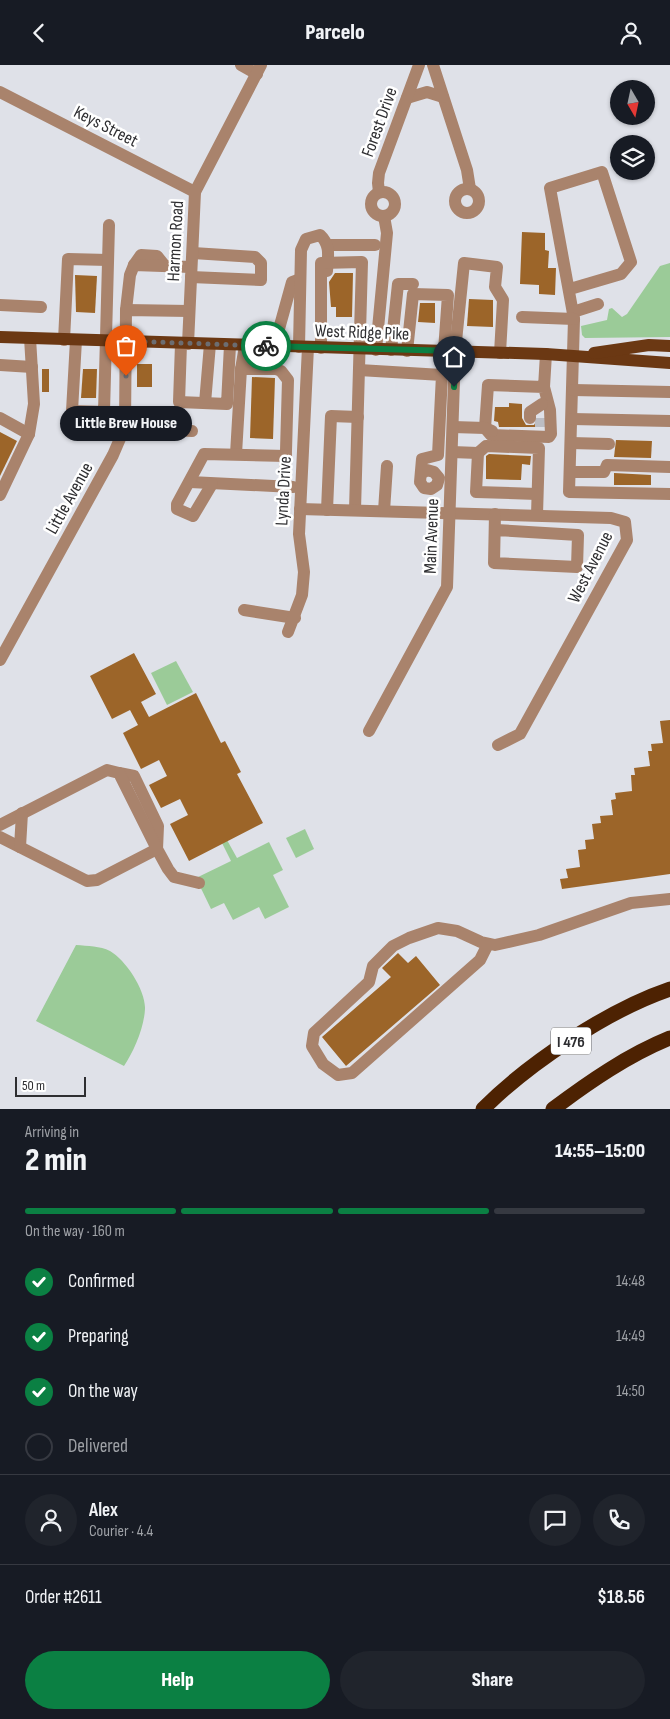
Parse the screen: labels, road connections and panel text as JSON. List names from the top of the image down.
{
  "streets": {
    "highway": ["I 476"],
    "main road": ["West Ridge Pike"],
    "street": [
      "Forest Drive",
      "Keys Street",
      "Harmon Road",
      "Lynda Drive",
      "Little Avenue",
      "Main Avenue",
      "West Avenue"
    ]
  },
  "crossings": [
    ["Forest Drive", "West Ridge Pike"],
    ["Keys Street", "Harmon Road"],
    ["Harmon Road", "West Ridge Pike"],
    ["Harmon Road", "Little Avenue"],
    ["West Ridge Pike", "Lynda Drive"],
    ["West Ridge Pike", "Little Avenue"],
    ["West Ridge Pike", "Main Avenue"],
    ["Lynda Drive", "West Avenue"],
    ["Main Avenue", "West Avenue"]
  ],
  "places": ["Little Brew House"],
  "scale_bar": "50 m",
  "north": "bottom",
  "page": {
    "header": "Parcelo",
    "bubble": "Little Brew House",
    "scale": "50 m",
    "heading": ["2 min", "Arriving in", "14:55–15:00"],
    "panel": [
      "Alex",
      "Courier · 4.4",
      "Order #2611",
      "$18.56"
    ],
    "bar": "On the way · 160 m",
    "list": [
      ["Confirmed", "14:48"],
      ["Preparing", "14:49"],
      ["On the way", "14:50"],
      "Delivered"
    ],
    "buttons": ["Help", "Share"]
  }
}
